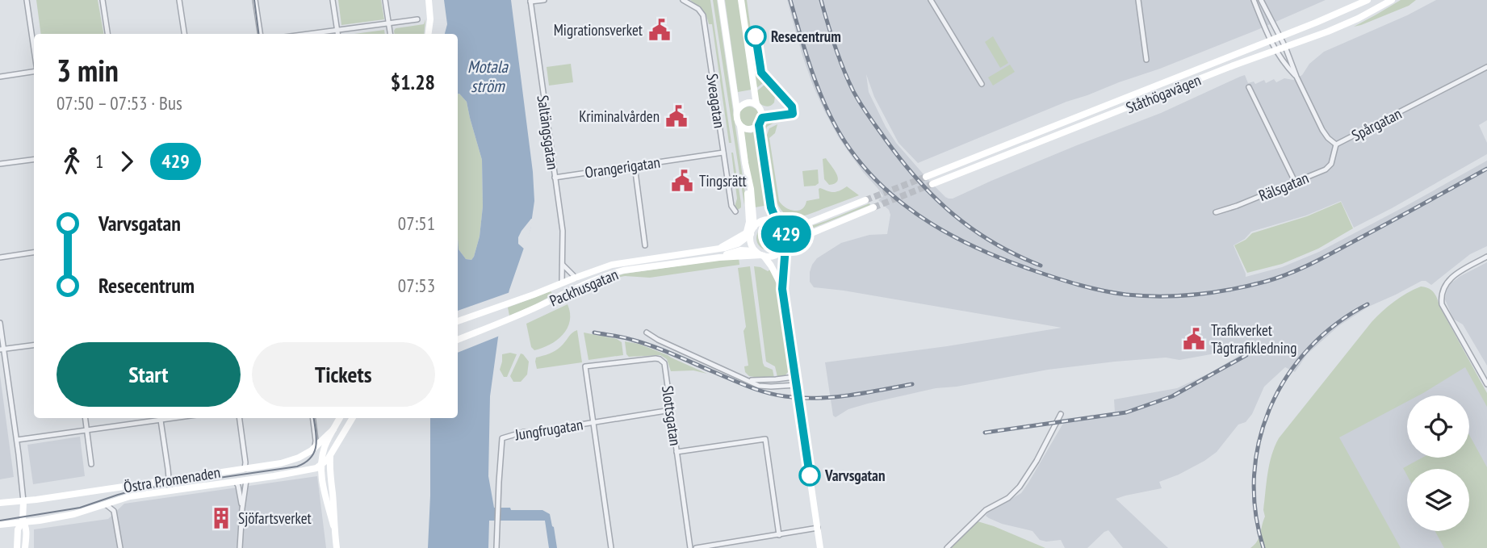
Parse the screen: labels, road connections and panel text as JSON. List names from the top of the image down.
{
  "streets": {
    "main road": ["Ståthögavägen", "Packhusgatan", "Östra Promenaden"],
    "street": [
      "Sveagatan",
      "Spårgatan",
      "Saltängsgatan",
      "Orangerigatan",
      "Rälsgatan",
      "Slottsgatan",
      "Jungfrugatan"
    ]
  },
  "crossings": [
    ["Ståthögavägen", "Spårgatan"],
    ["Sveagatan", "Orangerigatan"],
    ["Spårgatan", "Rälsgatan"],
    ["Saltängsgatan", "Orangerigatan"],
    ["Saltängsgatan", "Packhusgatan"],
    ["Slottsgatan", "Jungfrugatan"]
  ],
  "water": ["Motala ström"],
  "places": {
    "public building": [
      "Migrationsverket",
      "Kriminalvården",
      "Tingsrätt",
      "Trafikverket Tågtrafikledning"
    ],
    "other": ["Resecentrum", "Varvsgatan"],
    "building": ["Sjöfartsverket"]
  },
  "lines": ["bus line 429"],
  "page": {
    "on_map": "429",
    "heading": ["3 min", "07:50 – 07:53 · Bus", "$1.28"],
    "legs": ["1", "429"],
    "list": [
      {
        "name": "Varvsgatan",
        "value": "07:51"
      },
      {
        "name": "Resecentrum",
        "value": "07:53"
      }
    ],
    "buttons": ["Start", "Tickets"]
  }
}
